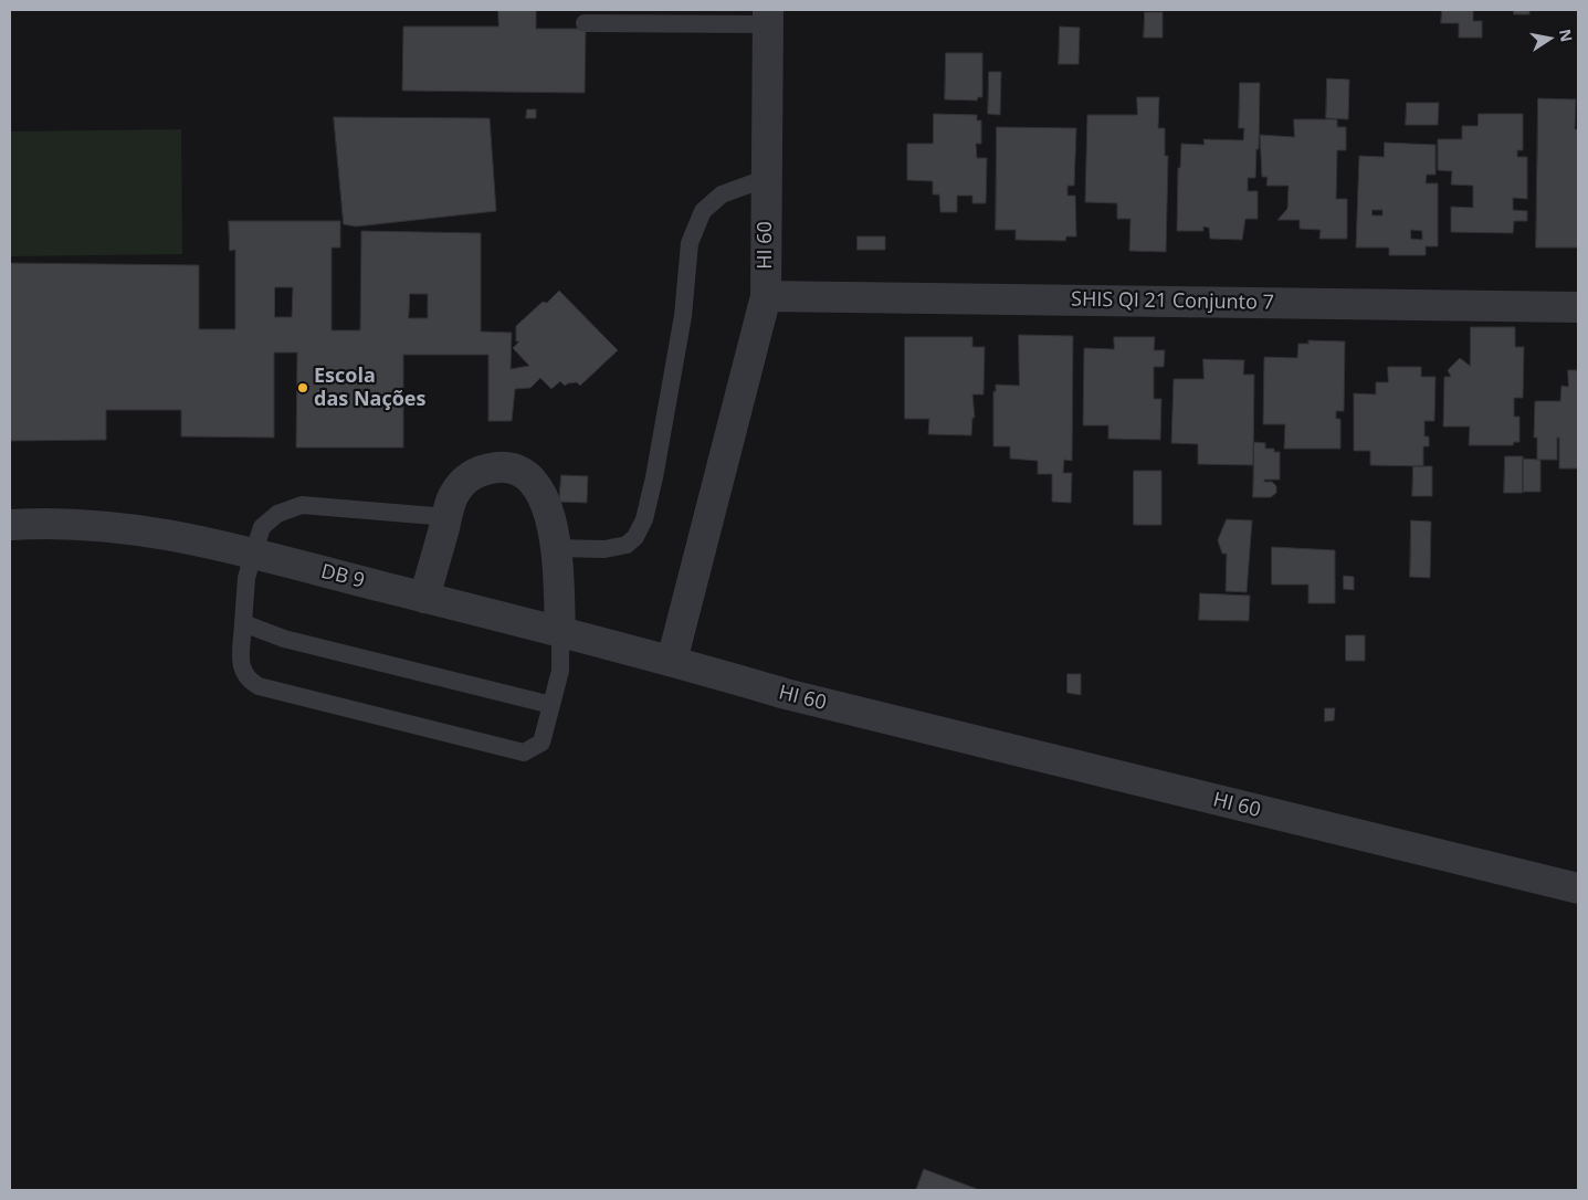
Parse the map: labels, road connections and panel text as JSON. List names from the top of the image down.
{
  "streets": {
    "street": ["HI 60", "SHIS QI 21 Conjunto 7", "DB 9"]
  },
  "crossings": [
    ["HI 60", "SHIS QI 21 Conjunto 7"],
    ["HI 60", "DB 9"]
  ],
  "places": ["Escola das Nações"],
  "north": "right"
}
